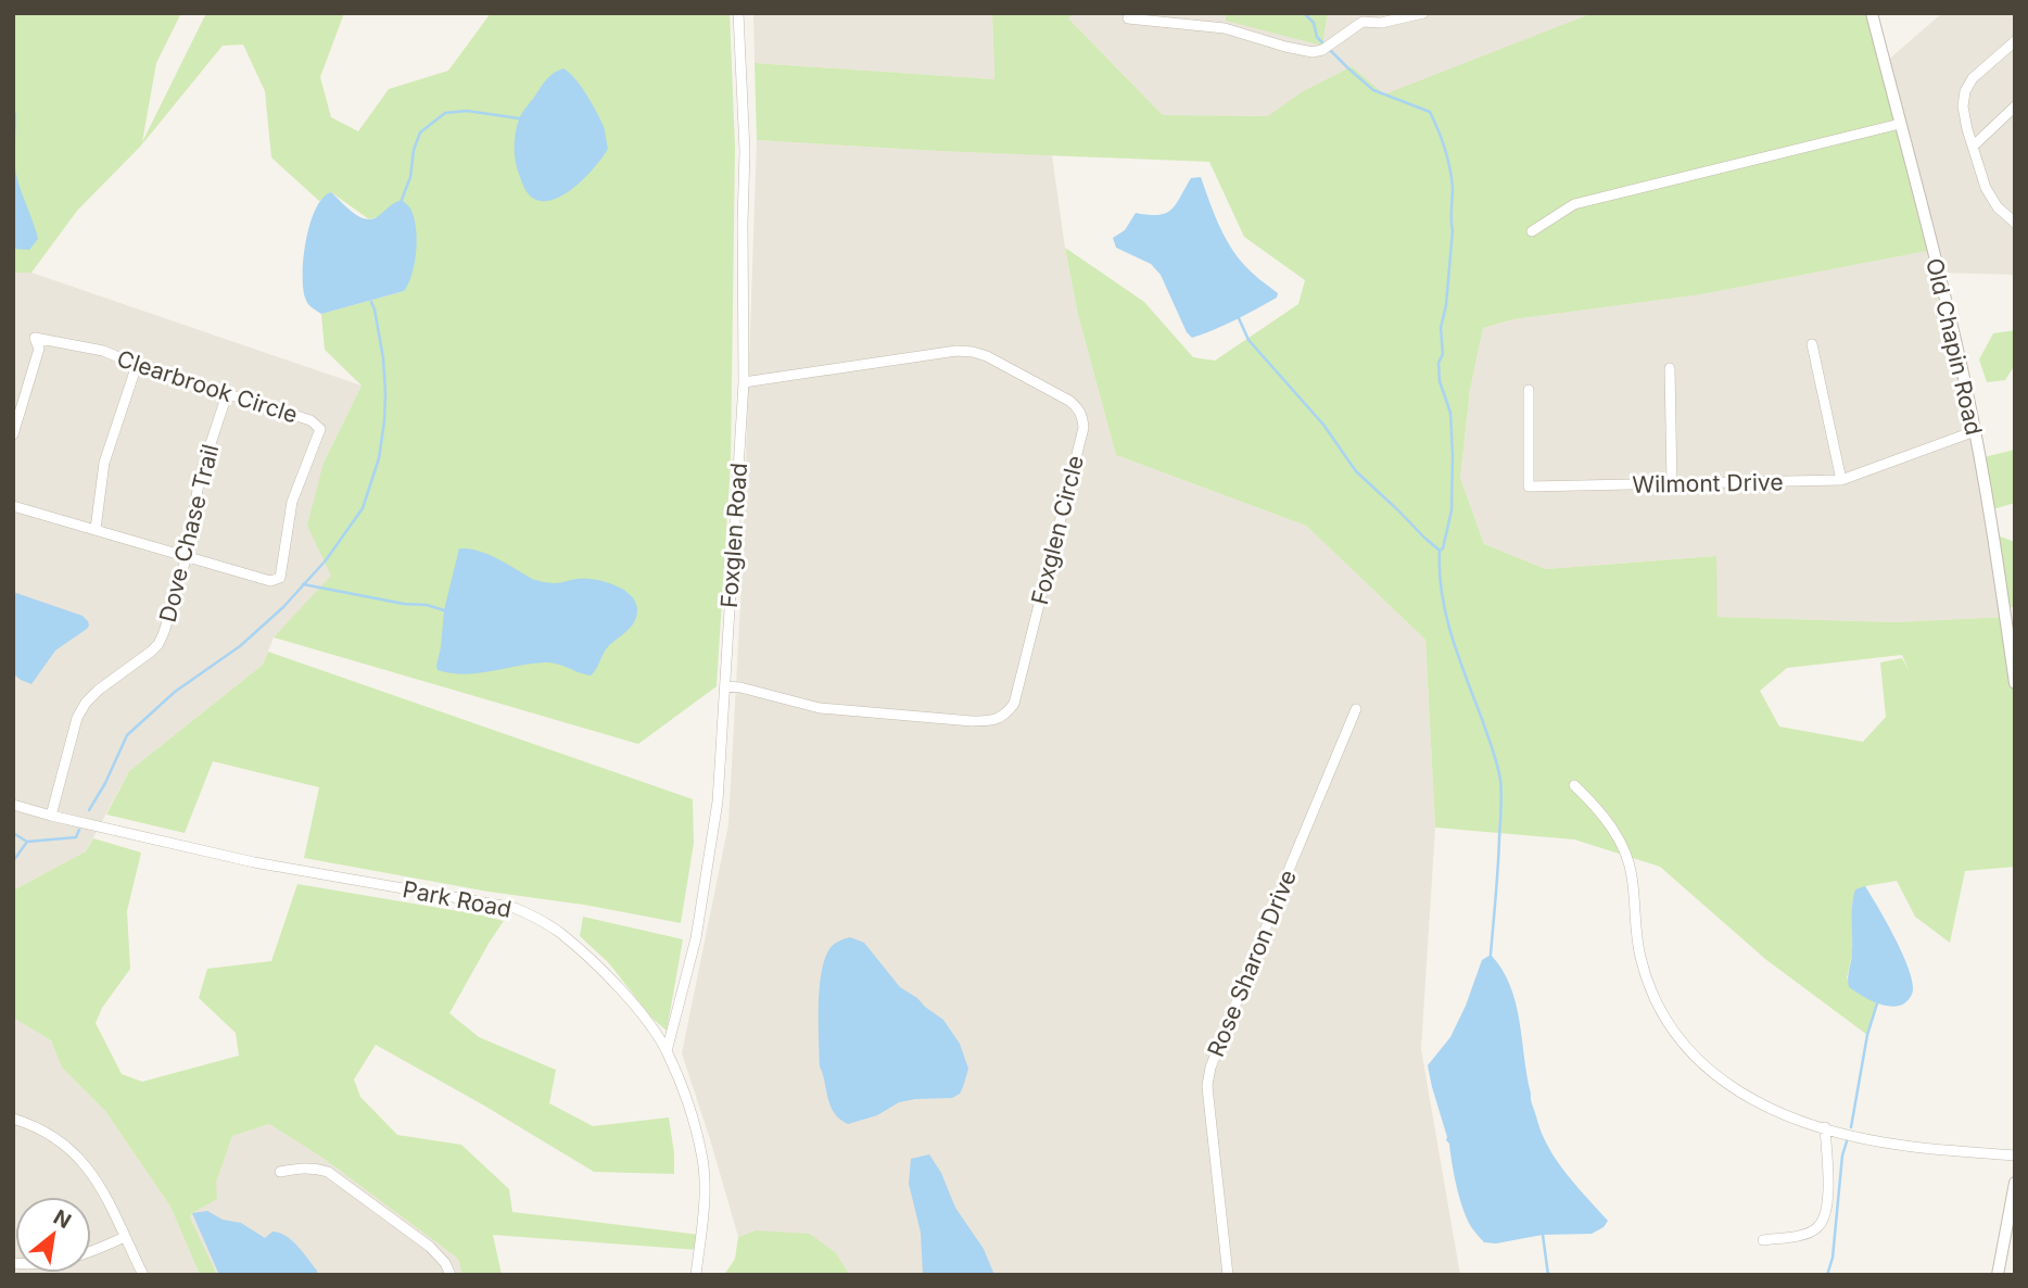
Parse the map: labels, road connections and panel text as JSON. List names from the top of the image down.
{
  "streets": {
    "street": [
      "Old Chapin Road",
      "Clearbrook Circle",
      "Wilmont Drive",
      "Foxglen Circle",
      "Dove Chase Trail",
      "Foxglen Road",
      "Park Road",
      "Rose Sharon Drive"
    ]
  },
  "crossings": [
    ["Old Chapin Road", "Wilmont Drive"],
    ["Clearbrook Circle", "Dove Chase Trail"],
    ["Foxglen Circle", "Foxglen Road"],
    ["Dove Chase Trail", "Park Road"],
    ["Foxglen Road", "Park Road"]
  ],
  "north": "top right"
}
